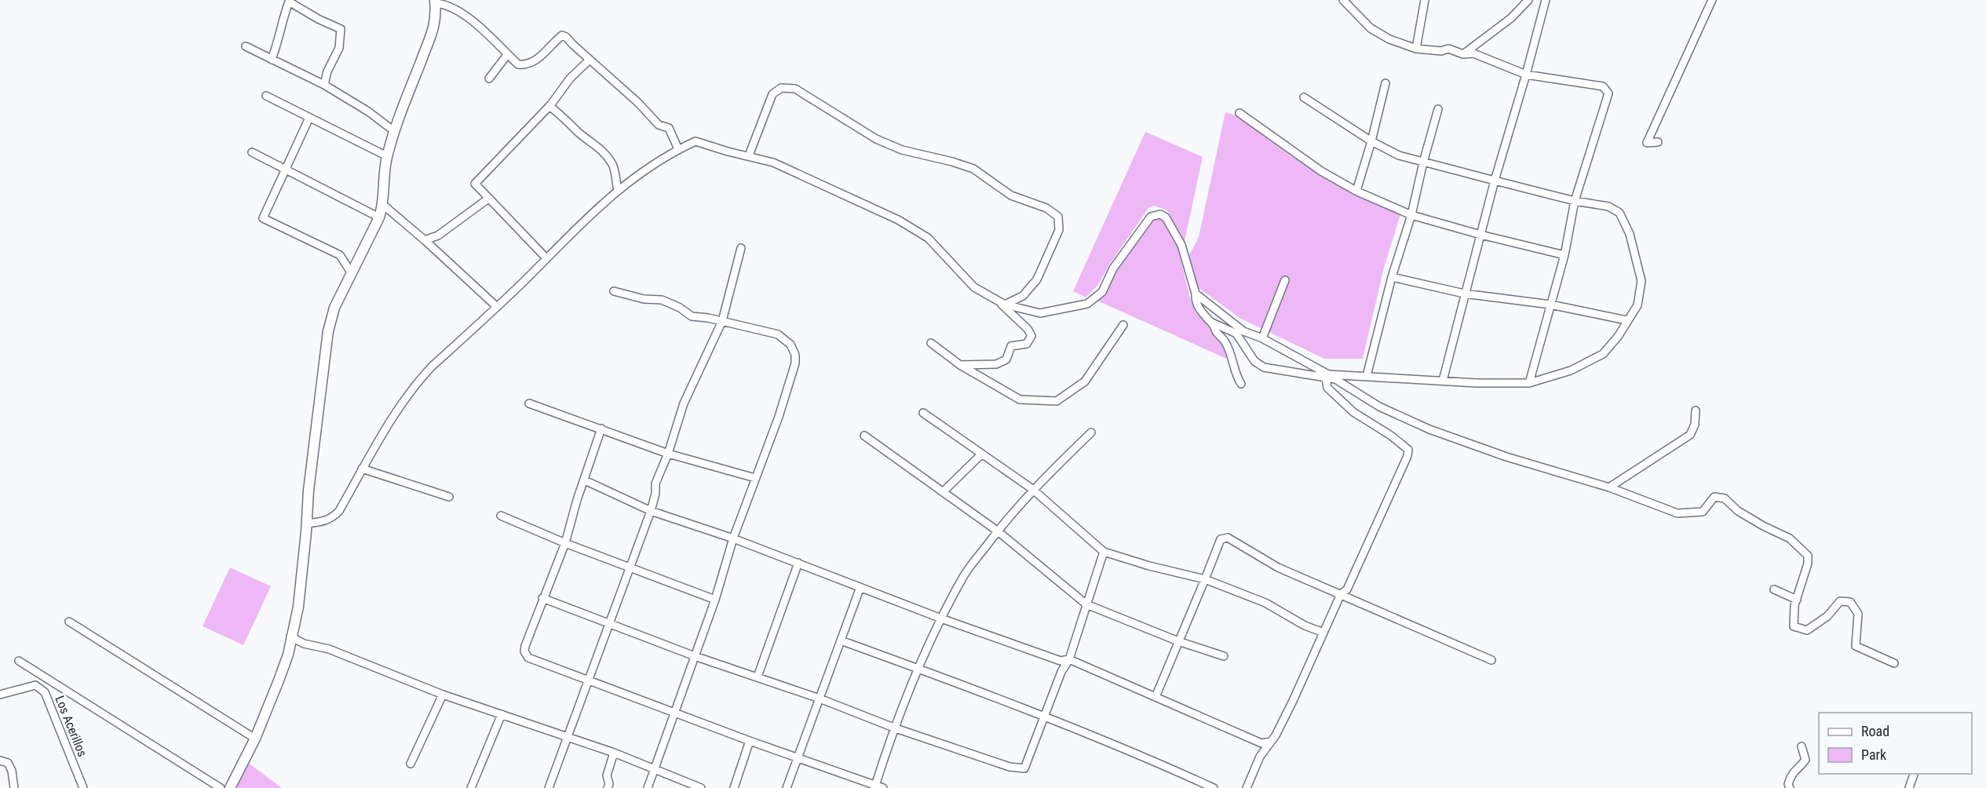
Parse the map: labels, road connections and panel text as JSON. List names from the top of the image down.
{
  "streets": {
    "street": ["Los Acerillos"]
  },
  "legend": ["Road", "Park"]
}
